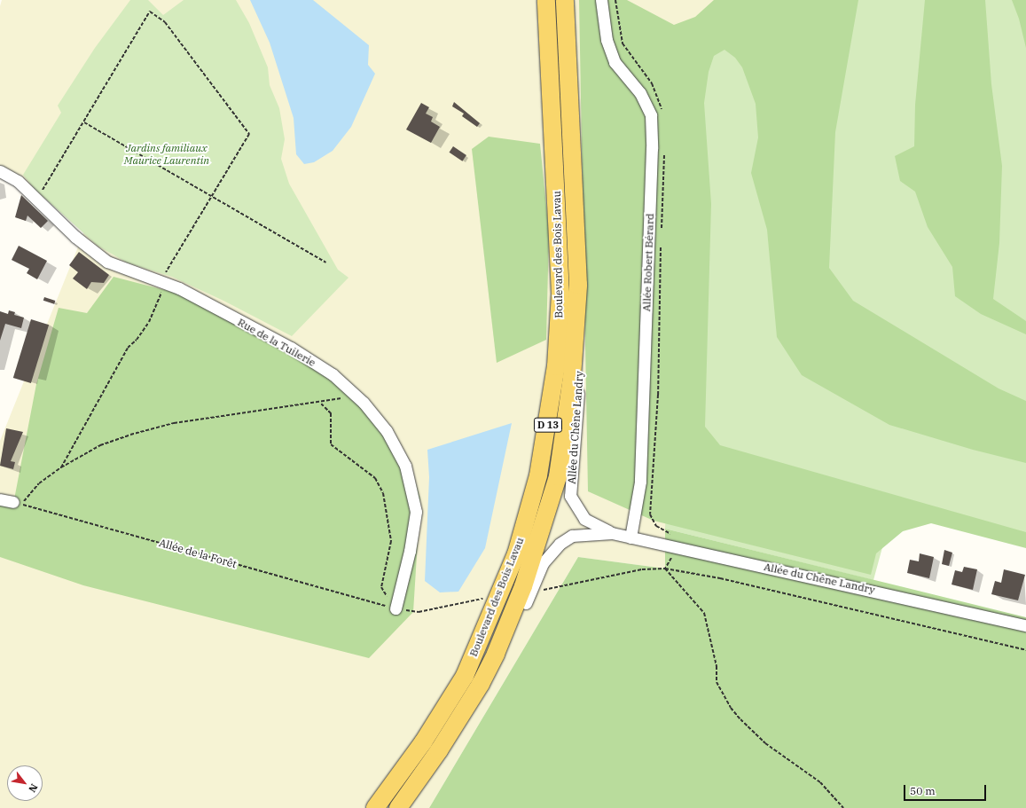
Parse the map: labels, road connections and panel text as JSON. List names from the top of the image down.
{
  "streets": {
    "main road": ["Boulevard des Bois Lavau", "D 13"],
    "street": ["Allée Robert Bérard", "Rue de la Tuilerie", "Allée du Chêne Landry"],
    "path": ["Allée de la Forêt"]
  },
  "crossings": [
    ["Boulevard des Bois Lavau", "Allée du Chêne Landry"],
    ["Allée Robert Bérard", "Allée du Chêne Landry"],
    ["Rue de la Tuilerie", "Allée de la Forêt"]
  ],
  "parks": ["Jardins familiaux Maurice Laurentin"],
  "scale_bar": "50 m",
  "north": "bottom right"
}
